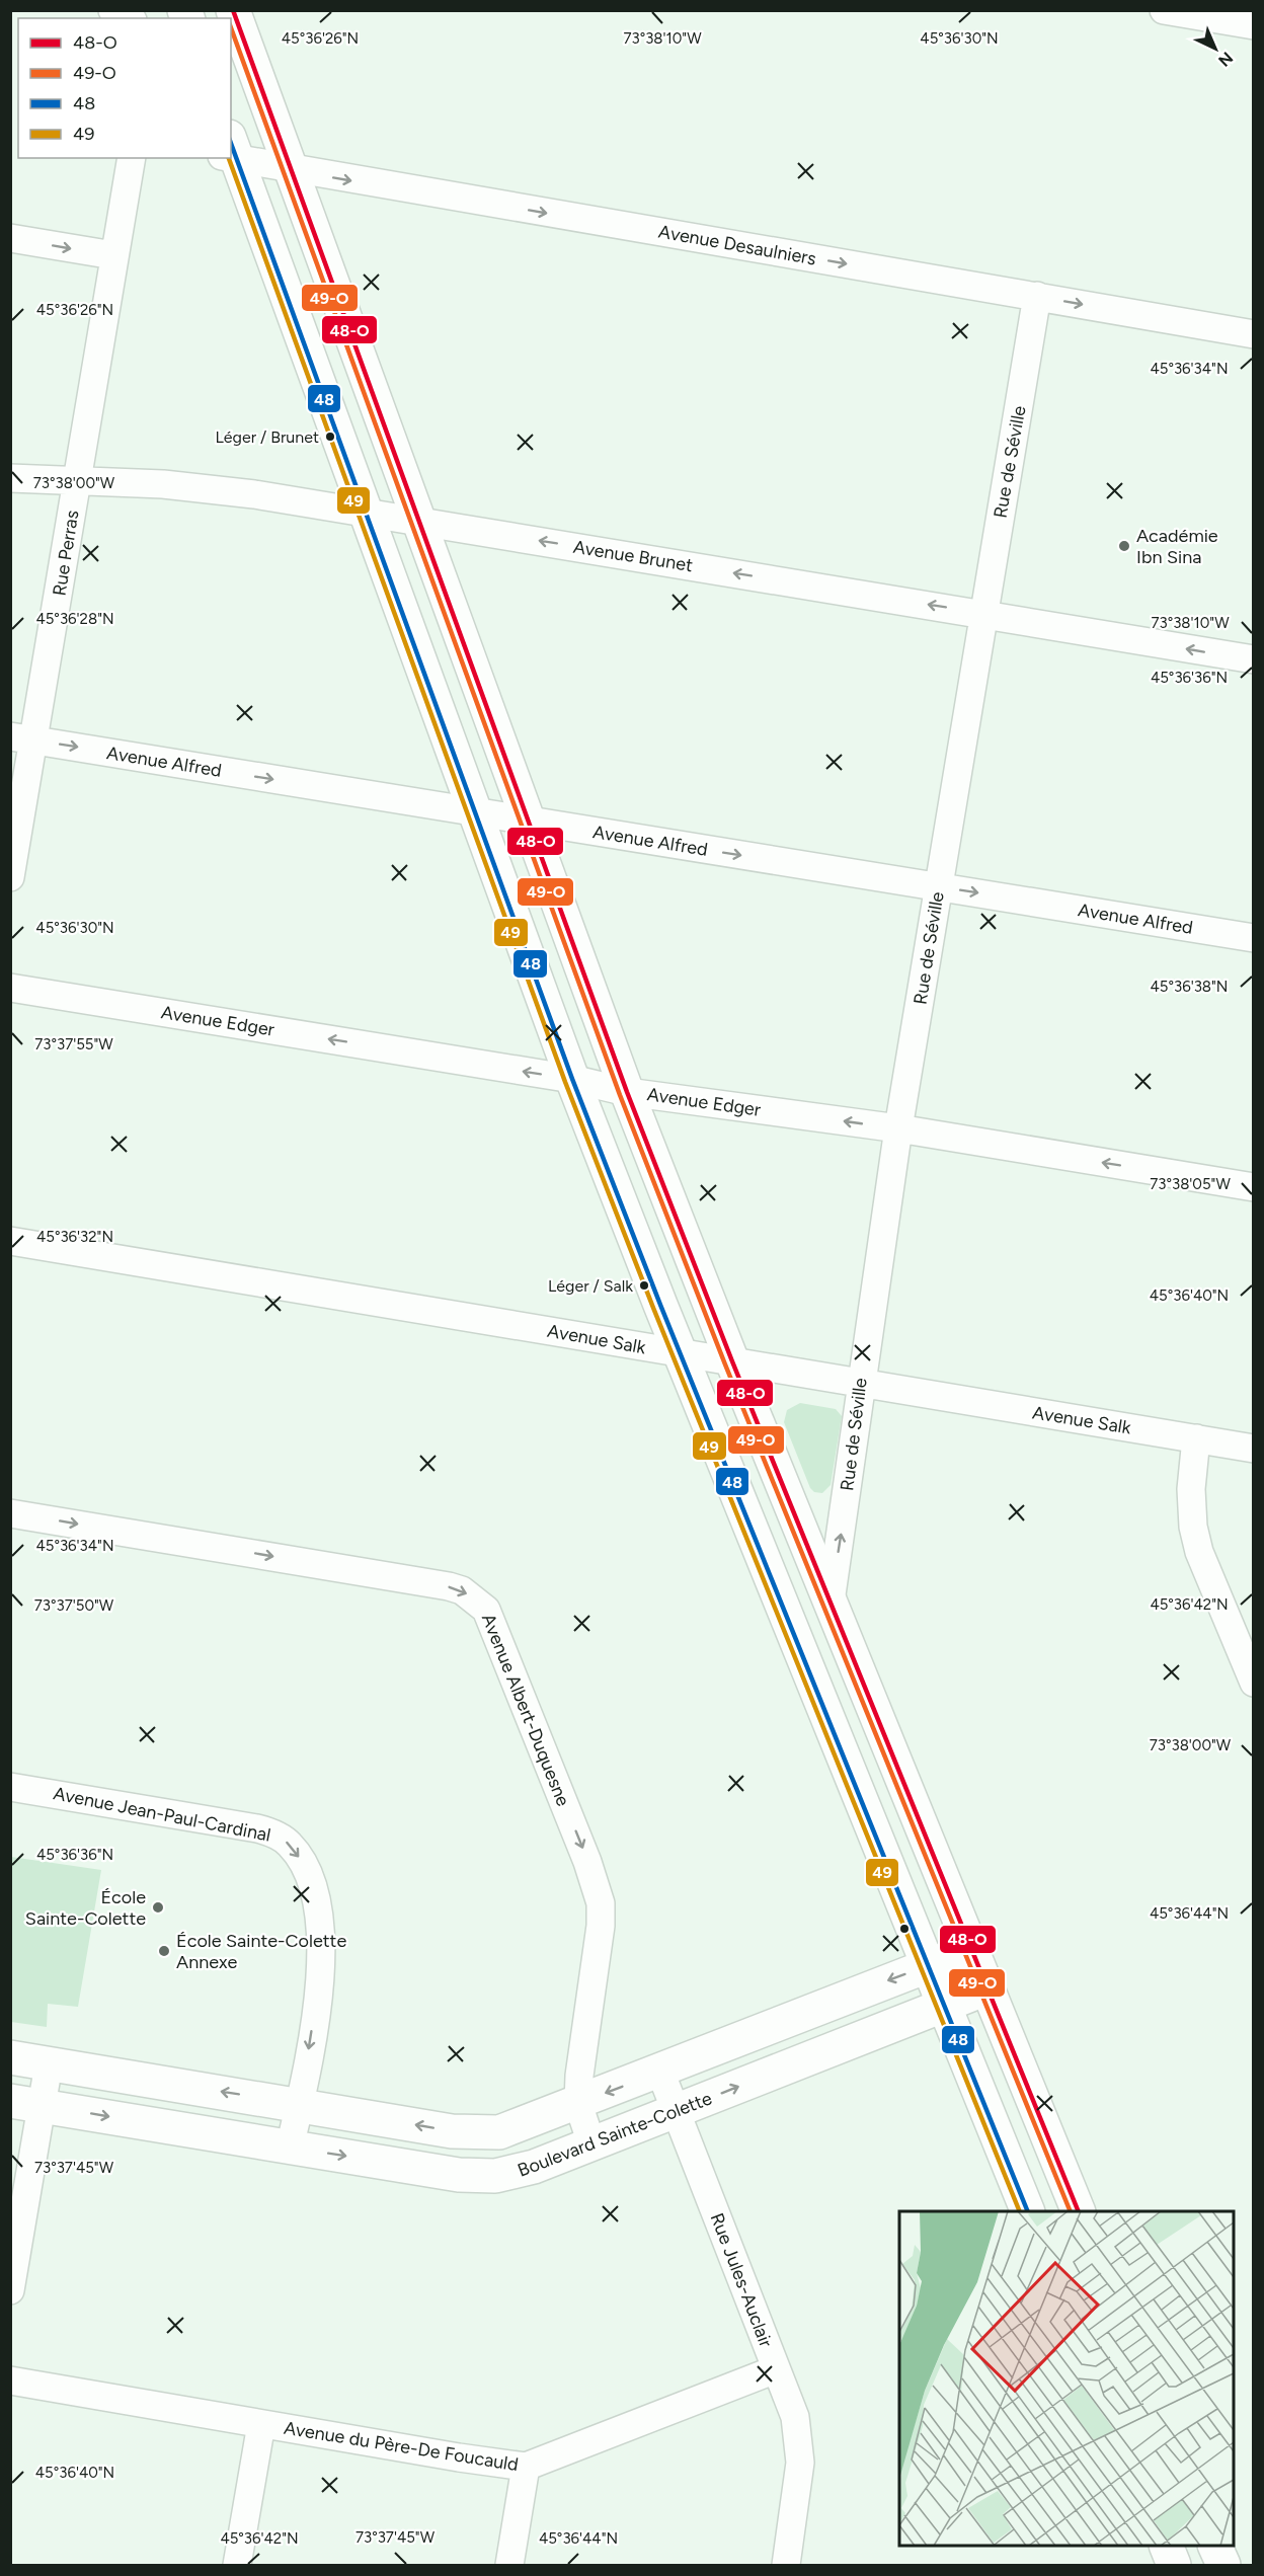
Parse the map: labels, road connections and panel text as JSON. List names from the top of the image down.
{
  "streets": {
    "main road": ["Boulevard Sainte-Colette"],
    "street": [
      "Avenue Desaulniers",
      "Rue de Séville",
      "Rue Perras",
      "Avenue Brunet",
      "Avenue Alfred",
      "Avenue Edger",
      "Avenue Salk",
      "Avenue Albert-Duquesne",
      "Avenue Jean-Paul-Cardinal",
      "Rue Jules-Auclair",
      "Avenue du Père-De Foucauld"
    ]
  },
  "crossings": [
    ["Avenue Desaulniers", "Rue de Séville"],
    ["Rue de Séville", "Avenue Brunet"],
    ["Rue de Séville", "Avenue Alfred"],
    ["Rue de Séville", "Avenue Edger"],
    ["Rue de Séville", "Avenue Salk"],
    ["Rue Perras", "Avenue Brunet"],
    ["Rue Perras", "Avenue Alfred"],
    ["Avenue Albert-Duquesne", "Boulevard Sainte-Colette"],
    ["Avenue Jean-Paul-Cardinal", "Boulevard Sainte-Colette"],
    ["Boulevard Sainte-Colette", "Rue Jules-Auclair"],
    ["Rue Jules-Auclair", "Avenue du Père-De Foucauld"]
  ],
  "one_way": [
    "Avenue Desaulniers",
    "Avenue Brunet",
    "Avenue Alfred",
    "Avenue Edger",
    "Avenue Albert-Duquesne"
  ],
  "places": [
    "Léger / Brunet",
    "Académie Ibn Sina",
    "Léger / Salk",
    "École Sainte-Colette",
    "École Sainte-Colette Annexe"
  ],
  "lines": [
    "transit line 48-O",
    "transit line 49-O",
    "transit line 48",
    "transit line 49"
  ],
  "legend": [
    "48-O",
    "49-O",
    "48",
    "49"
  ],
  "north": "bottom right",
  "coordinates": [
    "45°36'26\"N",
    "45°36'30\"N",
    "73°38'10\"W",
    "45°36'34\"N",
    "73°38'00\"W",
    "45°36'28\"N",
    "45°36'36\"N",
    "45°36'38\"N",
    "73°37'55\"W",
    "73°38'05\"W",
    "45°36'32\"N",
    "45°36'40\"N",
    "45°36'42\"N",
    "73°37'50\"W",
    "45°36'44\"N",
    "73°37'45\"W"
  ]
}
